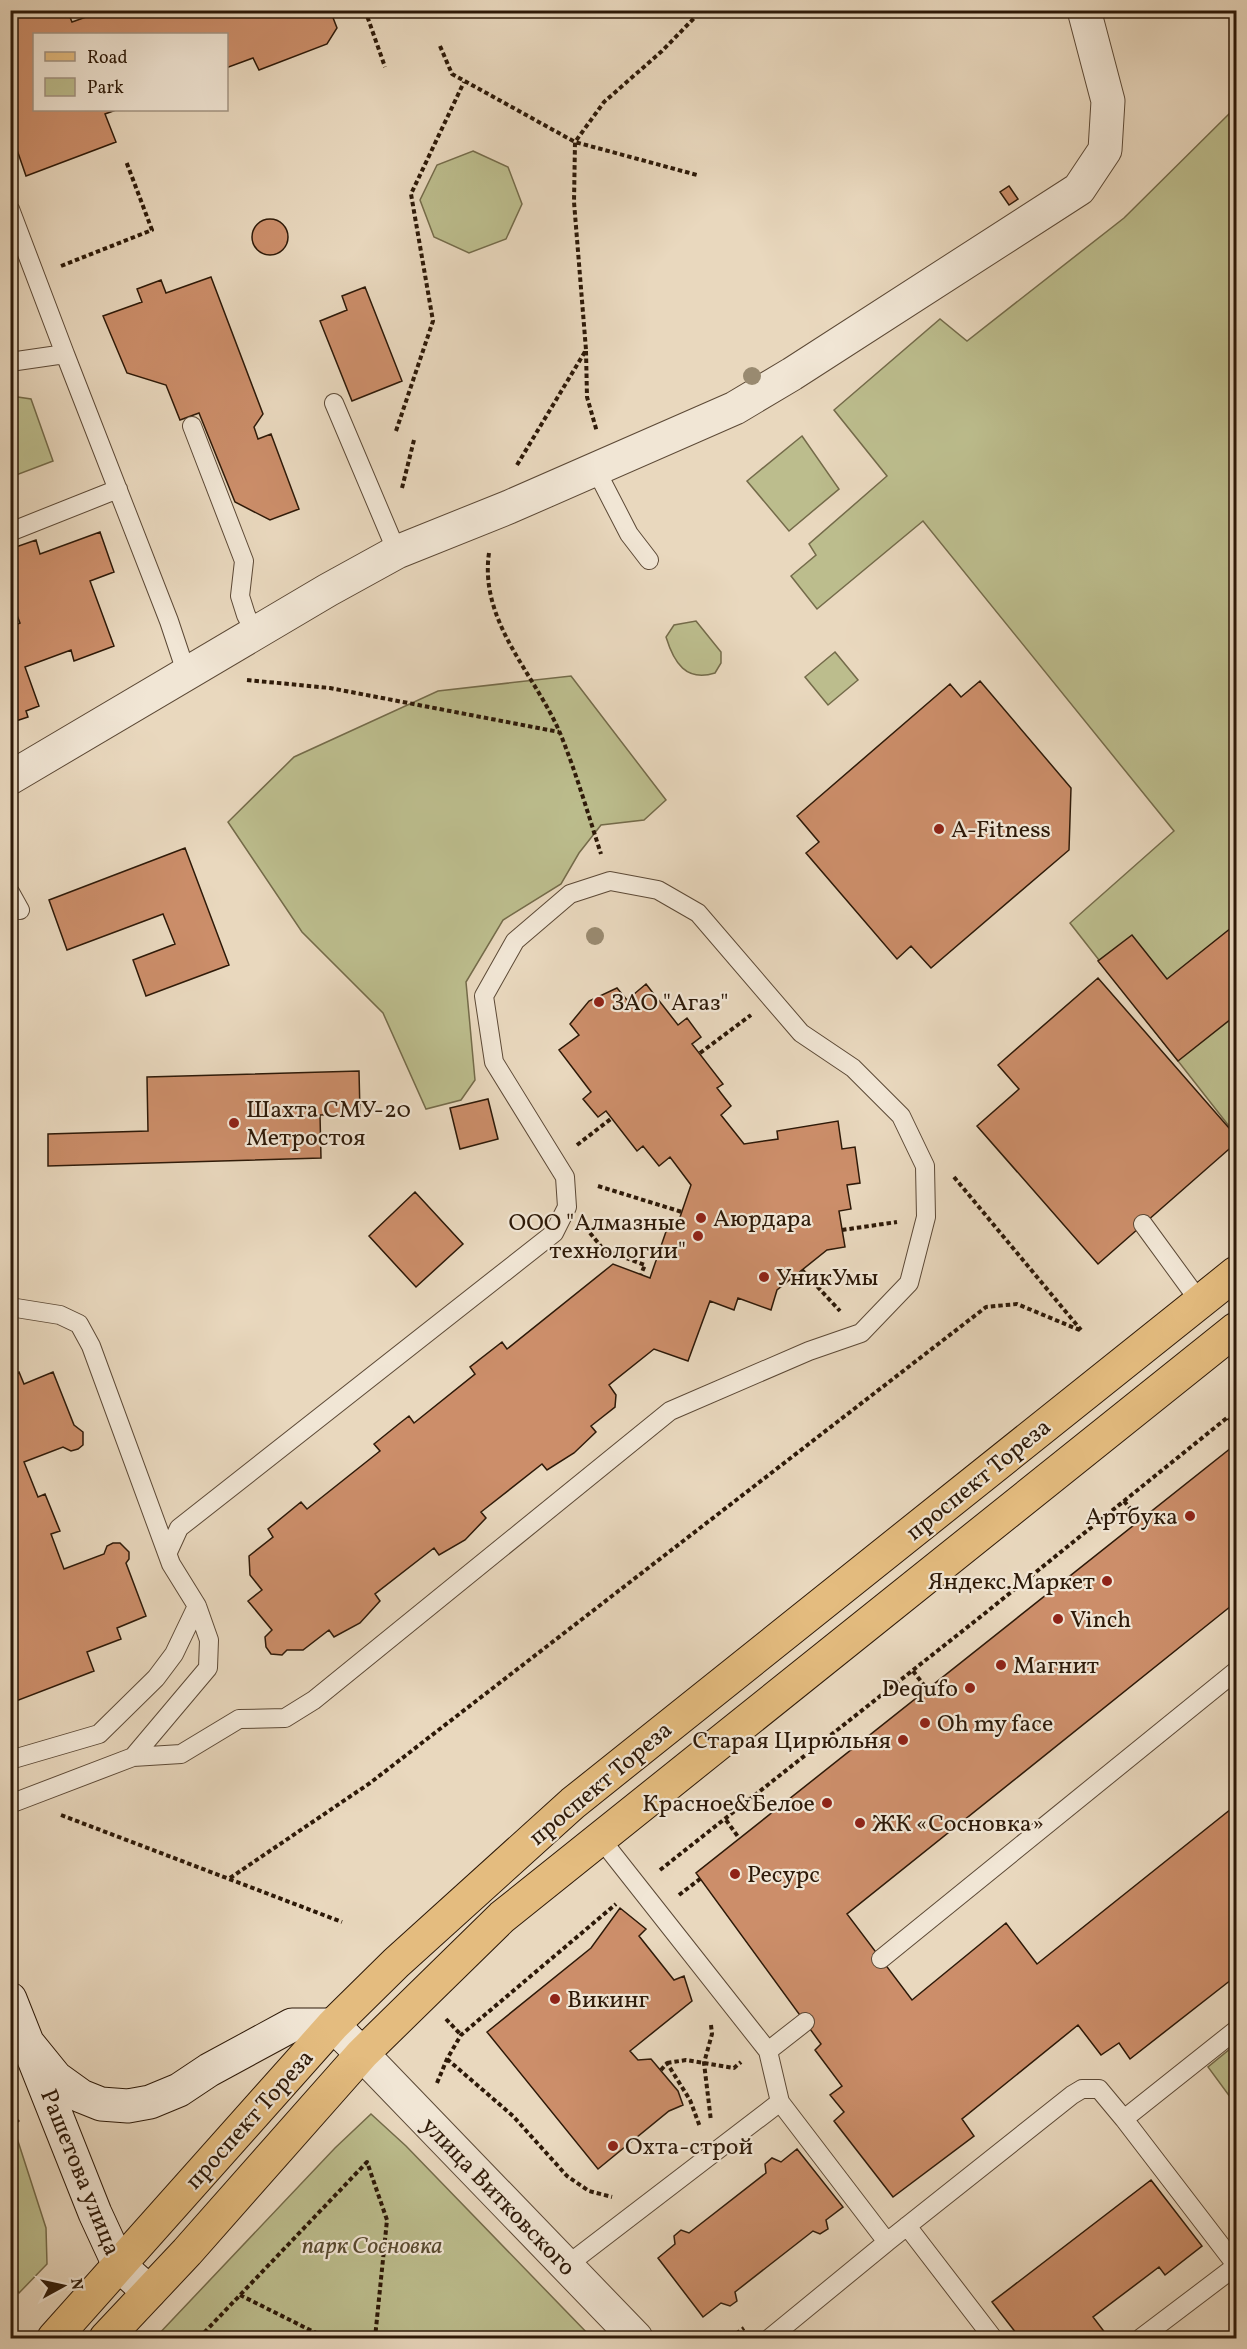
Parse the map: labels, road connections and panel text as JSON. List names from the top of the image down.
{
  "streets": {
    "main road": ["проспект Тореза"],
    "street": ["Рашетова улица", "улица Витковского"]
  },
  "crossings": [
    ["проспект Тореза", "Рашетова улица"],
    ["проспект Тореза", "улица Витковского"],
    ["Рашетова улица", "улица Витковского"]
  ],
  "parks": ["парк Сосновка"],
  "places": [
    "A-Fitness",
    "ЗАО \"Агаз\"",
    "Шахта СМУ-20 Метростоя",
    "Аюрдара",
    "ООО \"Алмазные технологии\"",
    "УникУмы",
    "Артбука",
    "Яндекс.Маркет",
    "Vinch",
    "Магнит",
    "Dequfo",
    "Oh my face",
    "Старая Цирюльня",
    "Красное&Белое",
    "ЖК «Сосновка»",
    "Ресурс",
    "Викинг",
    "Охта-строй"
  ],
  "legend": ["Road", "Park"],
  "north": "right"
}
